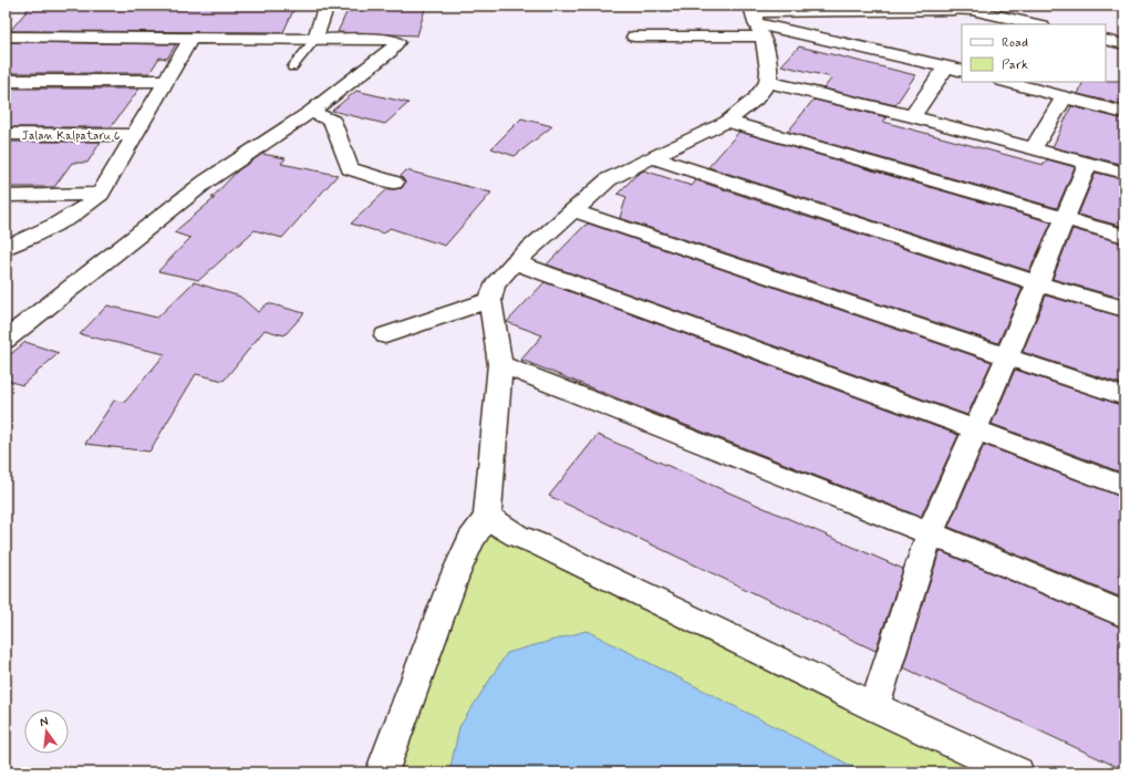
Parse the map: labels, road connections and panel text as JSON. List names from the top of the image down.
{
  "streets": {
    "street": ["Jalan Kalpataru 6"]
  },
  "legend": ["Road", "Park"],
  "north": "top"
}
